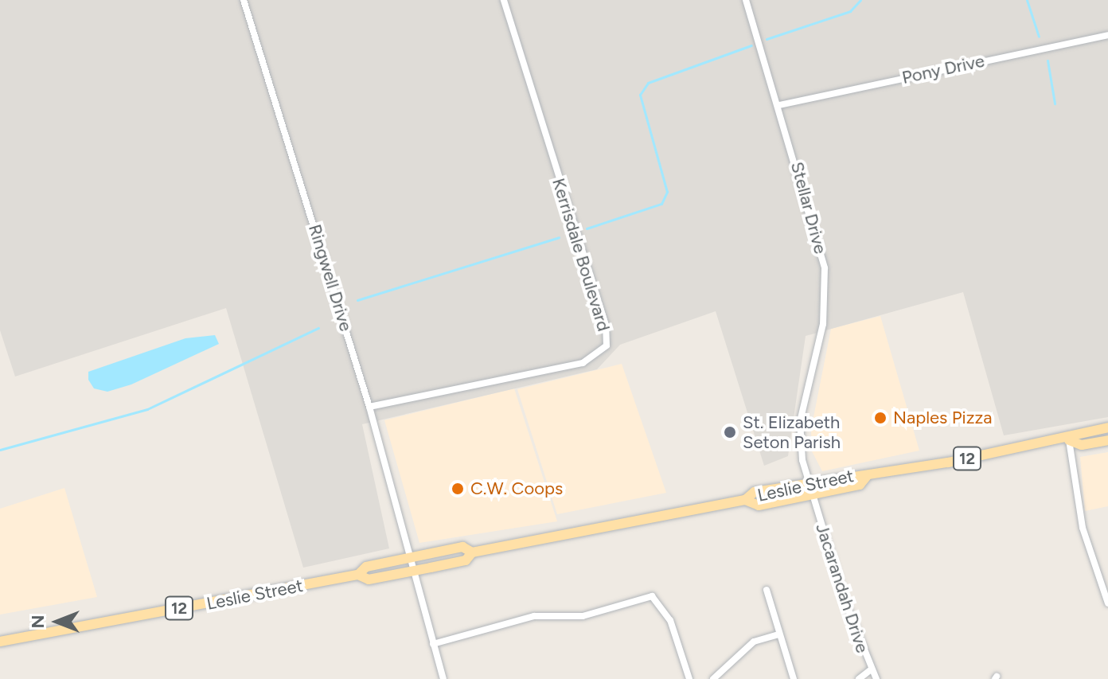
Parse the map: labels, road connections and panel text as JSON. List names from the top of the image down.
{
  "streets": {
    "main road": ["12", "Leslie Street"],
    "street": [
      "Pony Drive",
      "Stellar Drive",
      "Kerrisdale Boulevard",
      "Ringwell Drive",
      "Jacarandah Drive"
    ]
  },
  "crossings": [
    ["Pony Drive", "Stellar Drive"],
    ["Stellar Drive", "Leslie Street"],
    ["Stellar Drive", "Jacarandah Drive"],
    ["Kerrisdale Boulevard", "Ringwell Drive"],
    ["Ringwell Drive", "Leslie Street"],
    ["Leslie Street", "Jacarandah Drive"]
  ],
  "places": ["Naples Pizza", "St. Elizabeth Seton Parish", "C.W. Coops"],
  "north": "left"
}
